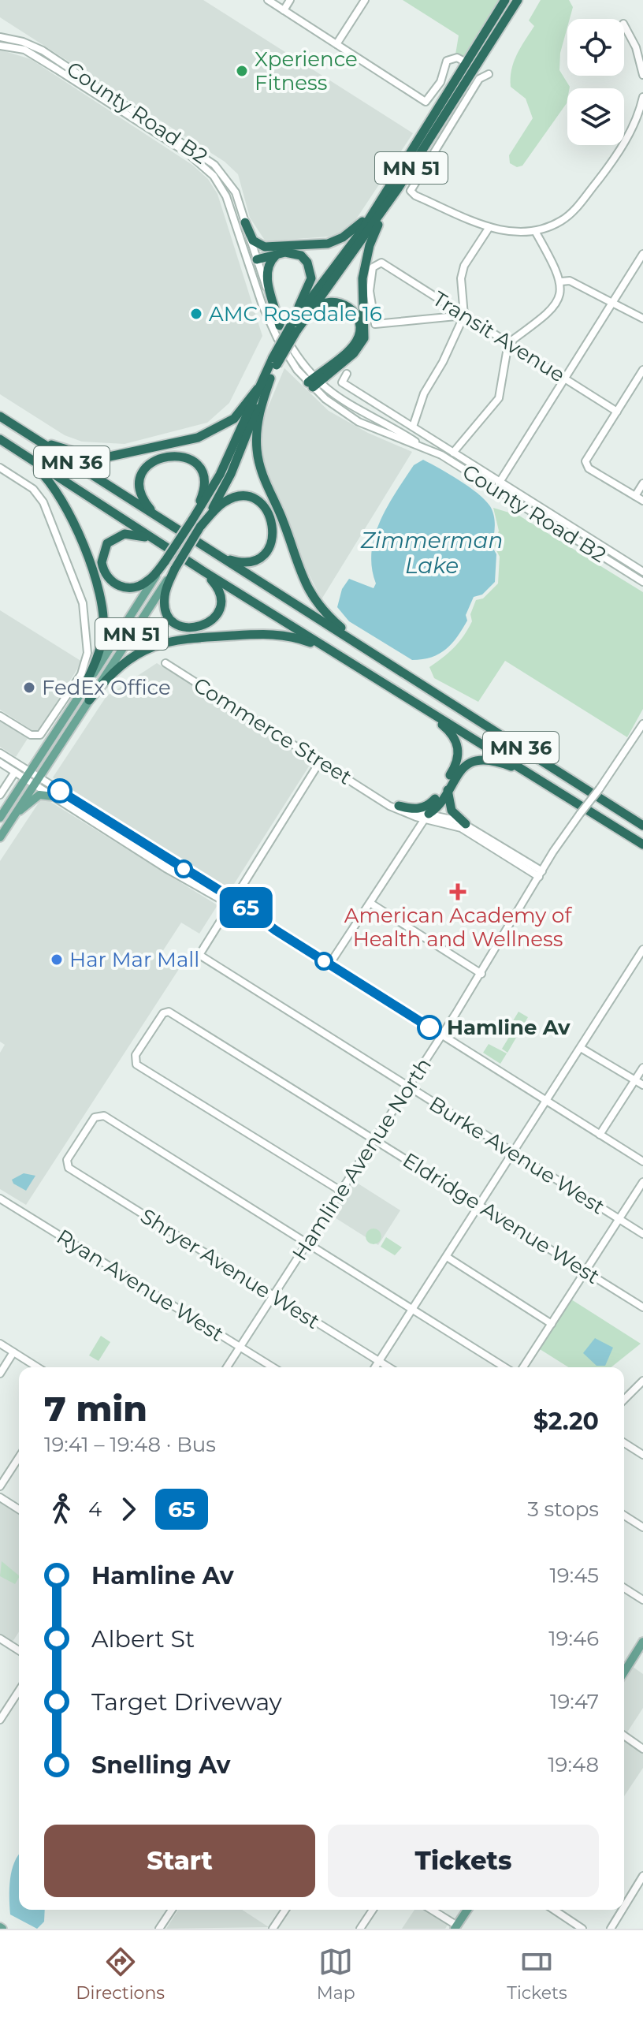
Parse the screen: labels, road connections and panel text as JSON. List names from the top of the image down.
{
  "streets": {
    "highway": ["MN 51", "MN 36"],
    "street": [
      "County Road B2",
      "Transit Avenue",
      "Commerce Street",
      "Burke Avenue West",
      "Hamline Avenue North",
      "Eldridge Avenue West",
      "Shryer Avenue West",
      "Ryan Avenue West"
    ]
  },
  "crossings": [
    ["Commerce Street", "Hamline Avenue North"],
    ["Burke Avenue West", "Hamline Avenue North"],
    ["Hamline Avenue North", "Eldridge Avenue West"],
    ["Hamline Avenue North", "Shryer Avenue West"],
    ["Hamline Avenue North", "Ryan Avenue West"]
  ],
  "water": ["Zimmerman Lake"],
  "places": {
    "other": [
      "Xperience Fitness",
      "AMC Rosedale 16",
      "FedEx Office",
      "Har Mar Mall",
      "Hamline Av"
    ],
    "health": ["American Academy of Health and Wellness"]
  },
  "lines": ["bus line 65"],
  "page": {
    "on_map": "65",
    "heading": ["7 min", "19:41 – 19:48 · Bus", "$2.20"],
    "legs": ["4", "65", "3 stops"],
    "list": [
      {
        "name": "Hamline Av",
        "value": "19:45"
      },
      {
        "name": "Albert St",
        "value": "19:46"
      },
      {
        "name": "Target Driveway",
        "value": "19:47"
      },
      {
        "name": "Snelling Av",
        "value": "19:48"
      }
    ],
    "buttons": ["Start", "Tickets"],
    "tabs": ["Directions", "Map", "Tickets"]
  }
}
